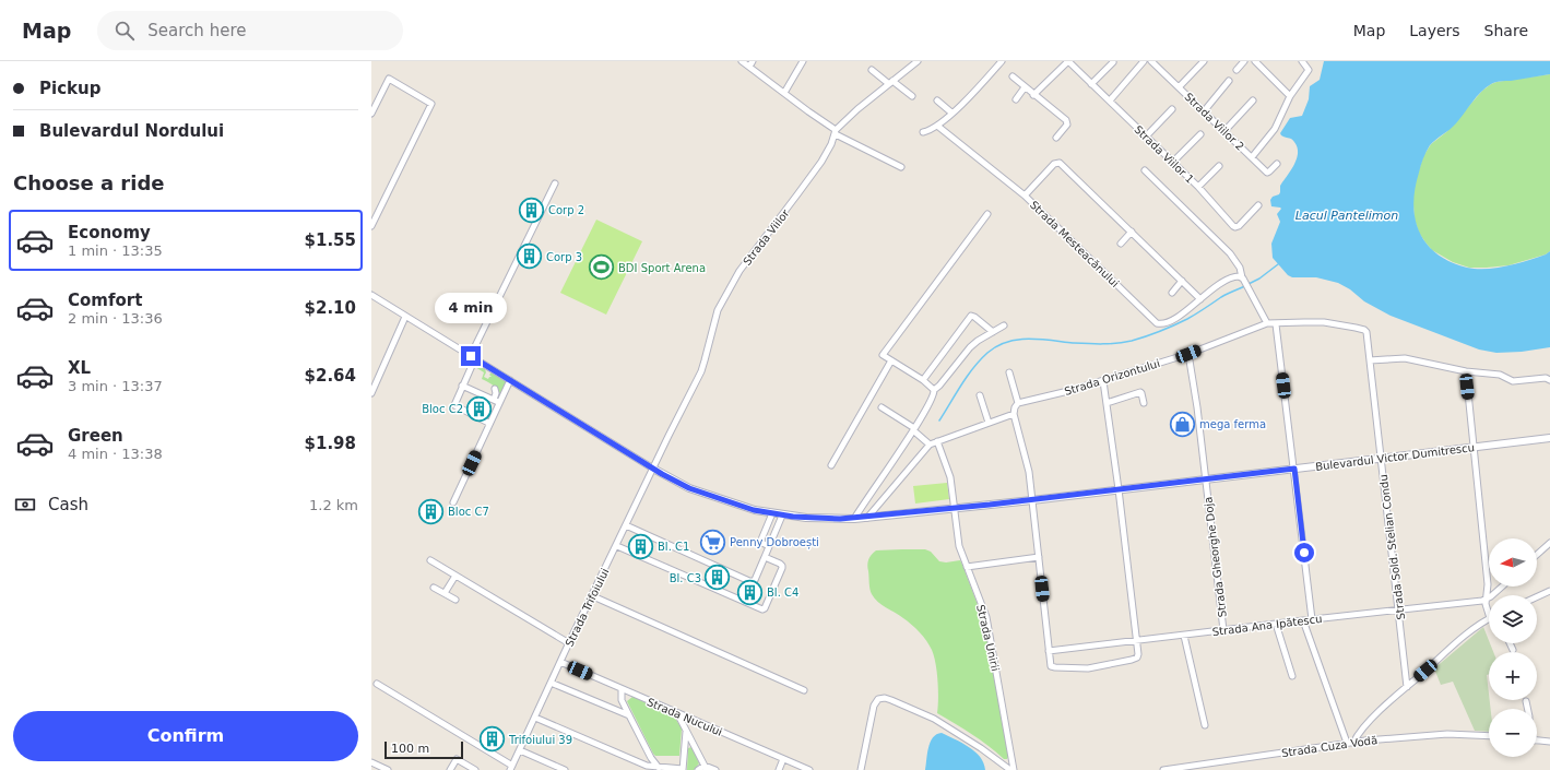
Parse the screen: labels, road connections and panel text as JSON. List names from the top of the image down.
{
  "streets": {
    "street": [
      "Strada Viilor 2",
      "Strada Viilor 1",
      "Strada Viilor",
      "Strada Mesteacănului",
      "Strada Orizontului",
      "Bulevardul Victor Dumitrescu",
      "Strada Sold. Stelian Condu",
      "Strada Gheorghe Doja",
      "Strada Trifoiului",
      "Strada Ana Ipătescu",
      "Strada Unirii",
      "Strada Nucului",
      "Strada Cuza Vodă"
    ]
  },
  "crossings": [
    ["Strada Viilor 2", "Strada Viilor 1"],
    ["Strada Viilor", "Bulevardul Victor Dumitrescu"],
    ["Strada Viilor", "Strada Trifoiului"],
    ["Strada Orizontului", "Strada Sold. Stelian Condu"],
    ["Strada Orizontului", "Strada Gheorghe Doja"],
    ["Bulevardul Victor Dumitrescu", "Strada Sold. Stelian Condu"],
    ["Bulevardul Victor Dumitrescu", "Strada Gheorghe Doja"],
    ["Bulevardul Victor Dumitrescu", "Strada Trifoiului"],
    ["Bulevardul Victor Dumitrescu", "Strada Unirii"],
    ["Strada Sold. Stelian Condu", "Strada Ana Ipătescu"],
    ["Strada Gheorghe Doja", "Strada Ana Ipătescu"],
    ["Strada Trifoiului", "Strada Nucului"]
  ],
  "water": ["Lacul Pantelimon"],
  "places": {
    "building": [
      "Corp 2",
      "Corp 3",
      "Bloc C2",
      "Bloc C7",
      "Bl. C1",
      "Bl. C3",
      "Bl. C4",
      "Trifoiului 39"
    ],
    "sports": ["BDI Sport Arena"],
    "shop": ["mega ferma"],
    "supermarket": ["Penny Dobroești"]
  },
  "scale_bar": "100 m",
  "north": "left",
  "page": {
    "header": "Map",
    "search": "Search here",
    "nav": ["Map", "Layers", "Share"],
    "banner": ["Pickup", "Bulevardul Nordului"],
    "heading": "Choose a ride",
    "list": [
      {
        "name": "Economy",
        "note": "1 min · 13:35",
        "value": "$1.55"
      },
      {
        "name": "Comfort",
        "note": "2 min · 13:36",
        "value": "$2.10"
      },
      {
        "name": "XL",
        "note": "3 min · 13:37",
        "value": "$2.64"
      },
      {
        "name": "Green",
        "note": "4 min · 13:38",
        "value": "$1.98"
      }
    ],
    "bubble": "4 min",
    "pay": ["Cash", "1.2 km"],
    "map_buttons": ["+", "−"],
    "buttons": "Confirm",
    "scale": "100 m"
  }
}
